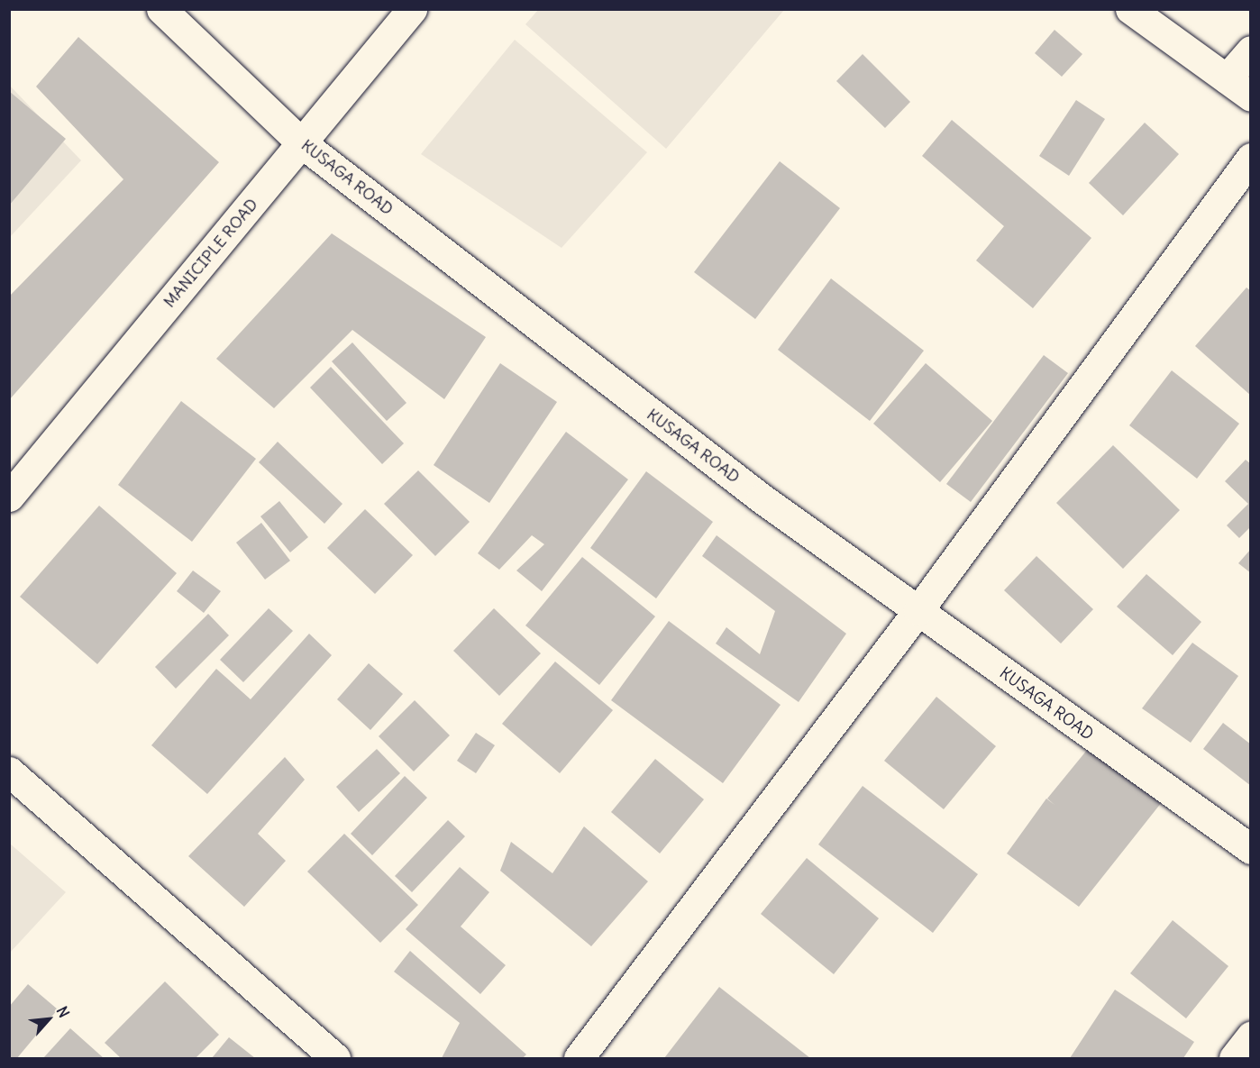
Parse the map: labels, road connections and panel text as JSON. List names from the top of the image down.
{
  "streets": {
    "street": ["KUSAGA ROAD", "MANICIPLE ROAD"]
  },
  "crossings": [
    ["KUSAGA ROAD", "MANICIPLE ROAD"]
  ],
  "north": "top right"
}
